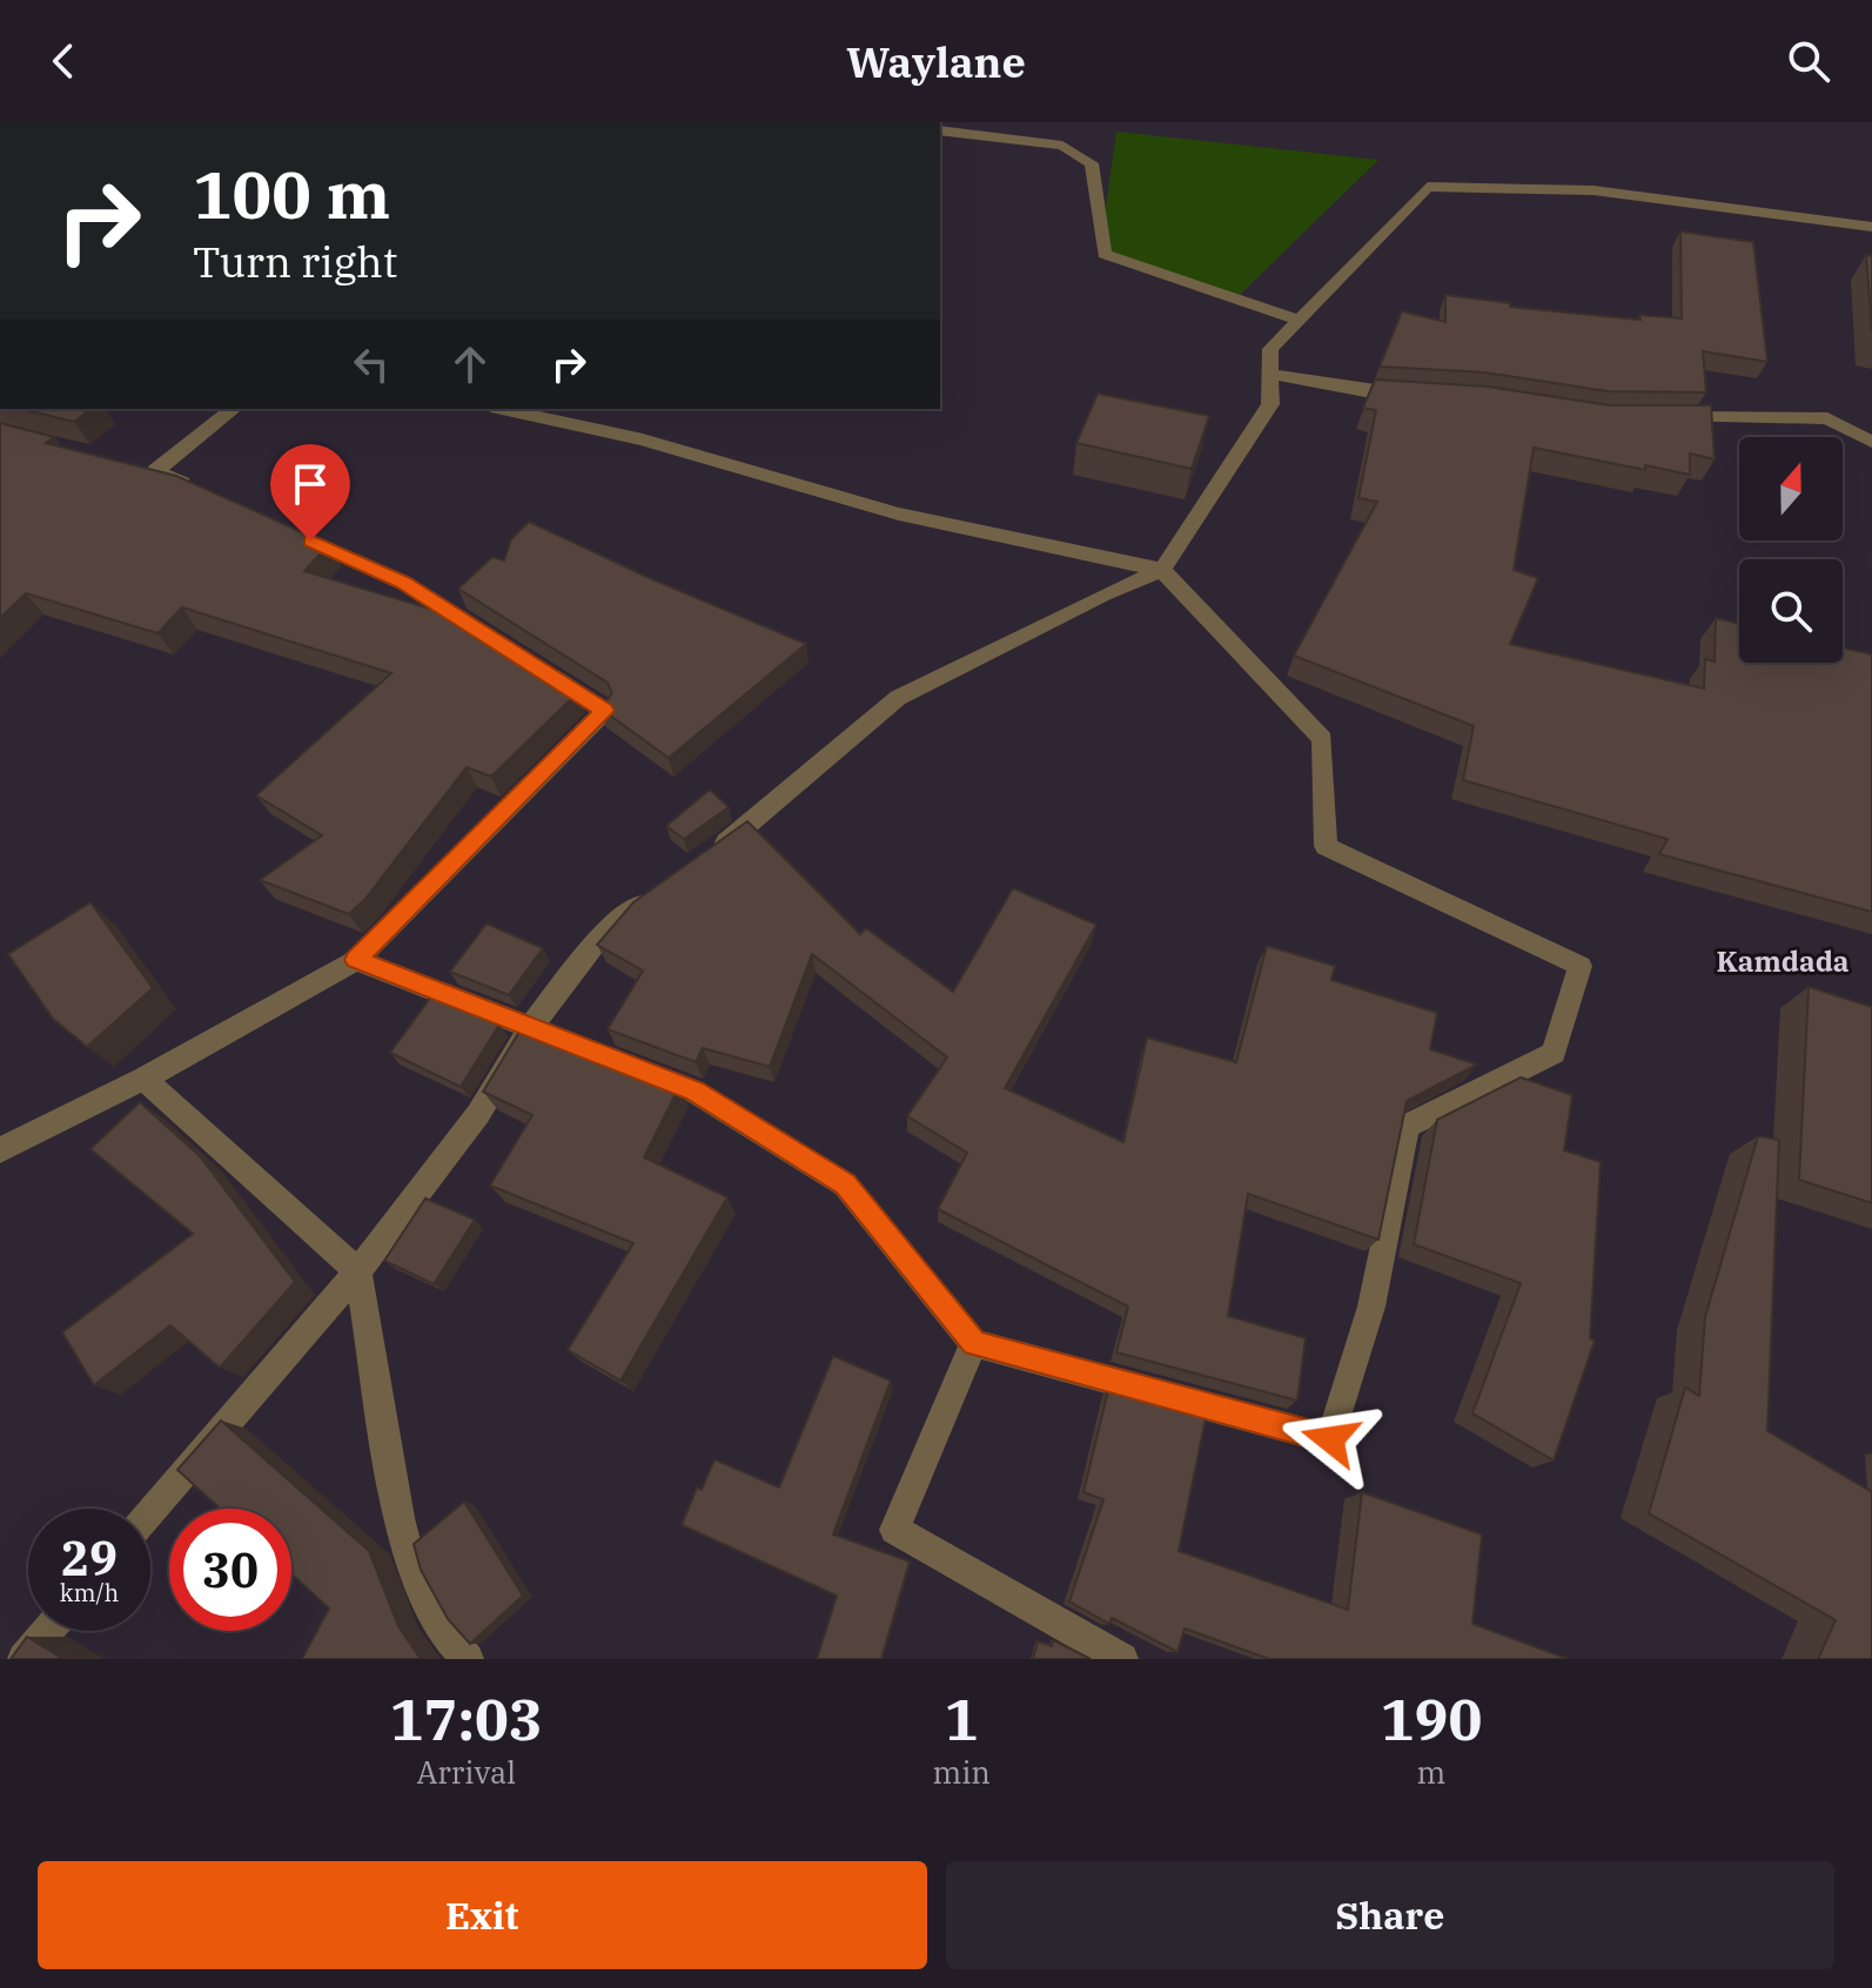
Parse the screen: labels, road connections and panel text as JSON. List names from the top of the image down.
{
  "districts": ["Kamdada"],
  "north": "top",
  "page": {
    "header": "Waylane",
    "turn": ["100 m", "Turn right"],
    "speed": "29 km/h",
    "limit": "30",
    "eta": [
      "17:03",
      "Arrival",
      "1",
      "min",
      "190",
      "m"
    ],
    "buttons": ["Exit", "Share"]
  }
}
